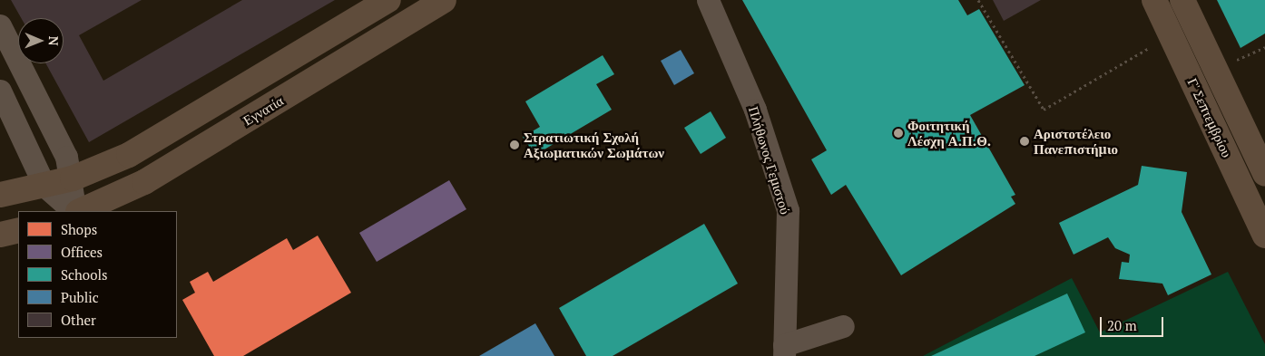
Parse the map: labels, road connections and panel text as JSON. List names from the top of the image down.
{
  "streets": {
    "main road": ["Εγνατία", "Γ' Σεπτεμβρίου"],
    "street": ["Πλήθωνος Γεμιστού"]
  },
  "places": ["Φοιτητική Λέσχη Α.Π.Θ.", "Αριστοτέλειο Πανεπιστήμιο", "Στρατιωτική Σχολή Αξιωματικών Σωμάτων"],
  "legend": [
    "Shops",
    "Offices",
    "Schools",
    "Public",
    "Other"
  ],
  "scale_bar": "20 m",
  "north": "right"
}
